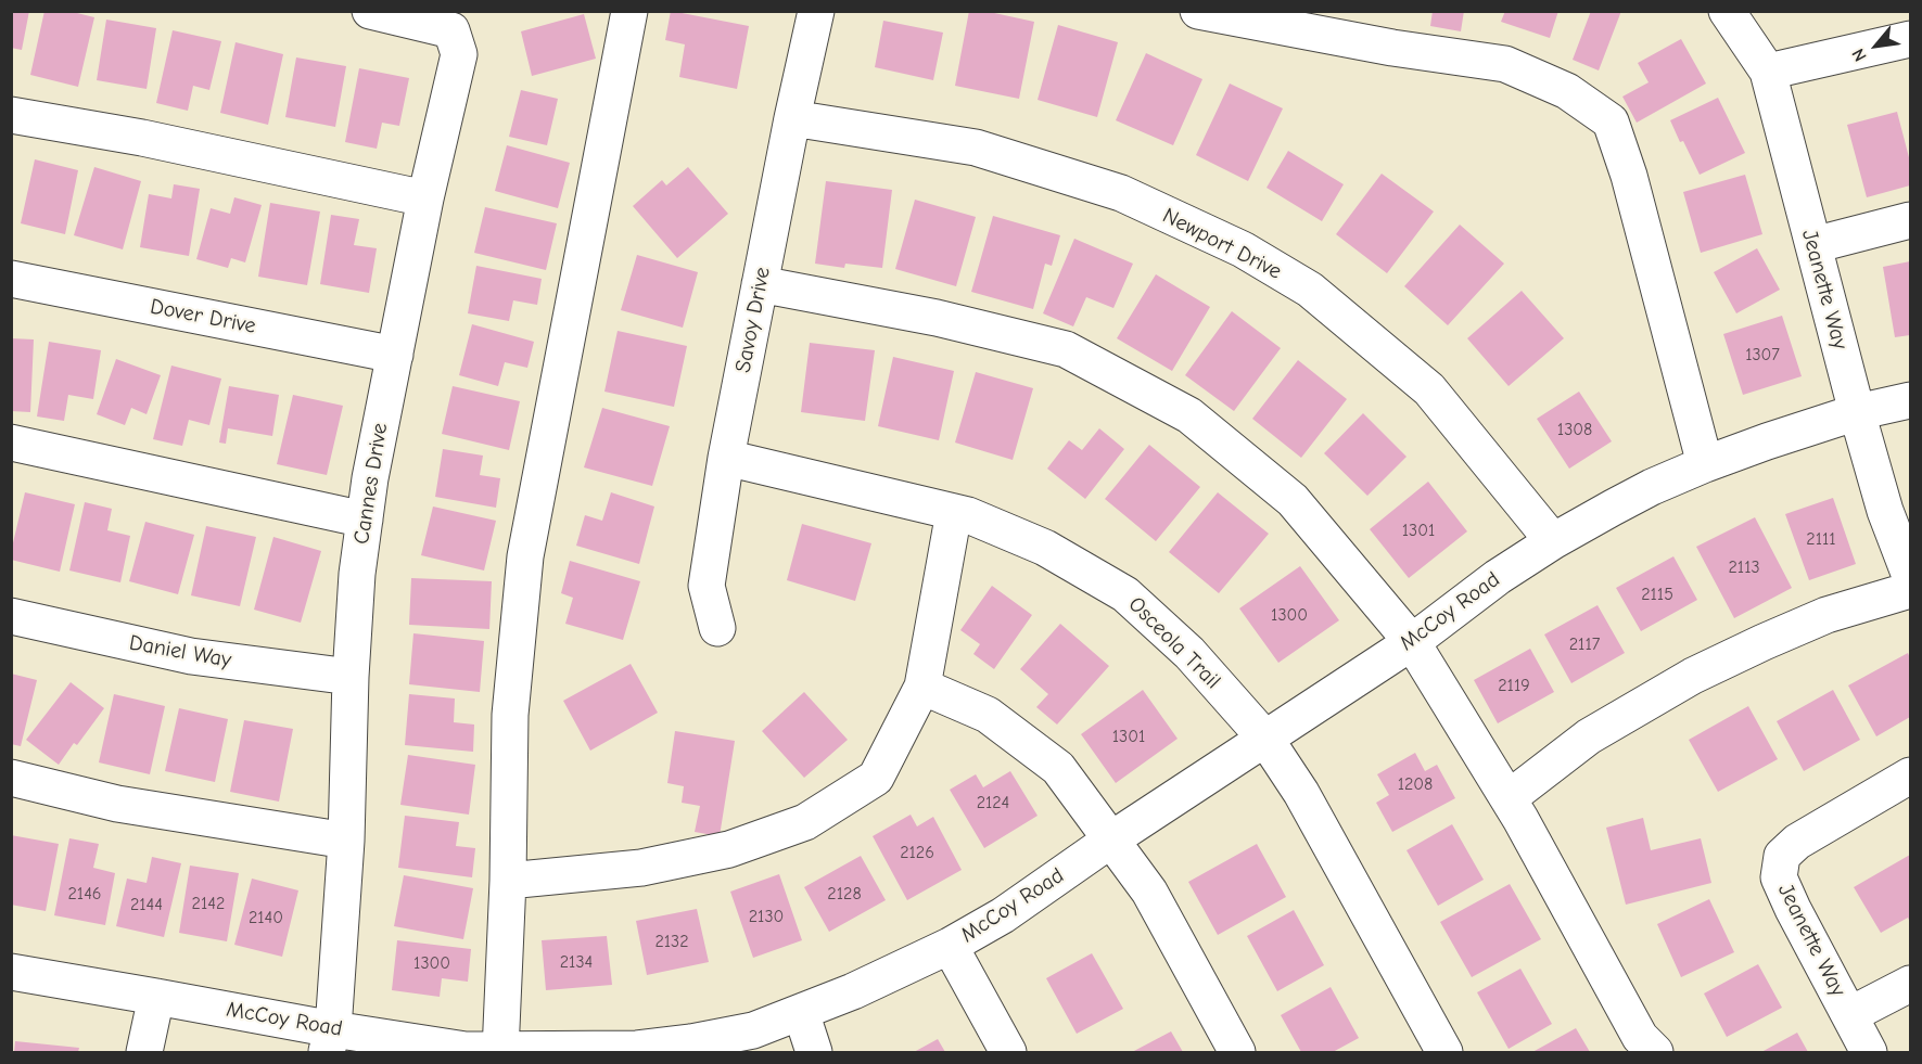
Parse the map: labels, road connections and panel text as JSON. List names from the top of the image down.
{
  "streets": {
    "street": [
      "Newport Drive",
      "Jeanette Way",
      "Dover Drive",
      "Savoy Drive",
      "Cannes Drive",
      "McCoy Road",
      "Osceola Trail",
      "Daniel Way"
    ]
  },
  "crossings": [
    ["Newport Drive", "Savoy Drive"],
    ["Newport Drive", "McCoy Road"],
    ["Jeanette Way", "McCoy Road"],
    ["Dover Drive", "Cannes Drive"],
    ["Savoy Drive", "Osceola Trail"],
    ["Cannes Drive", "McCoy Road"],
    ["Cannes Drive", "Daniel Way"],
    ["McCoy Road", "Osceola Trail"]
  ],
  "house_numbers": [
    "1307",
    "1308",
    "1301",
    "2111",
    "2113",
    "2115",
    "1300",
    "2117",
    "2119",
    "1301",
    "1208",
    "2124",
    "2126",
    "2146",
    "2128",
    "2142",
    "2144",
    "2130",
    "2140",
    "2132",
    "2134",
    "1300"
  ],
  "north": "bottom left"
}
